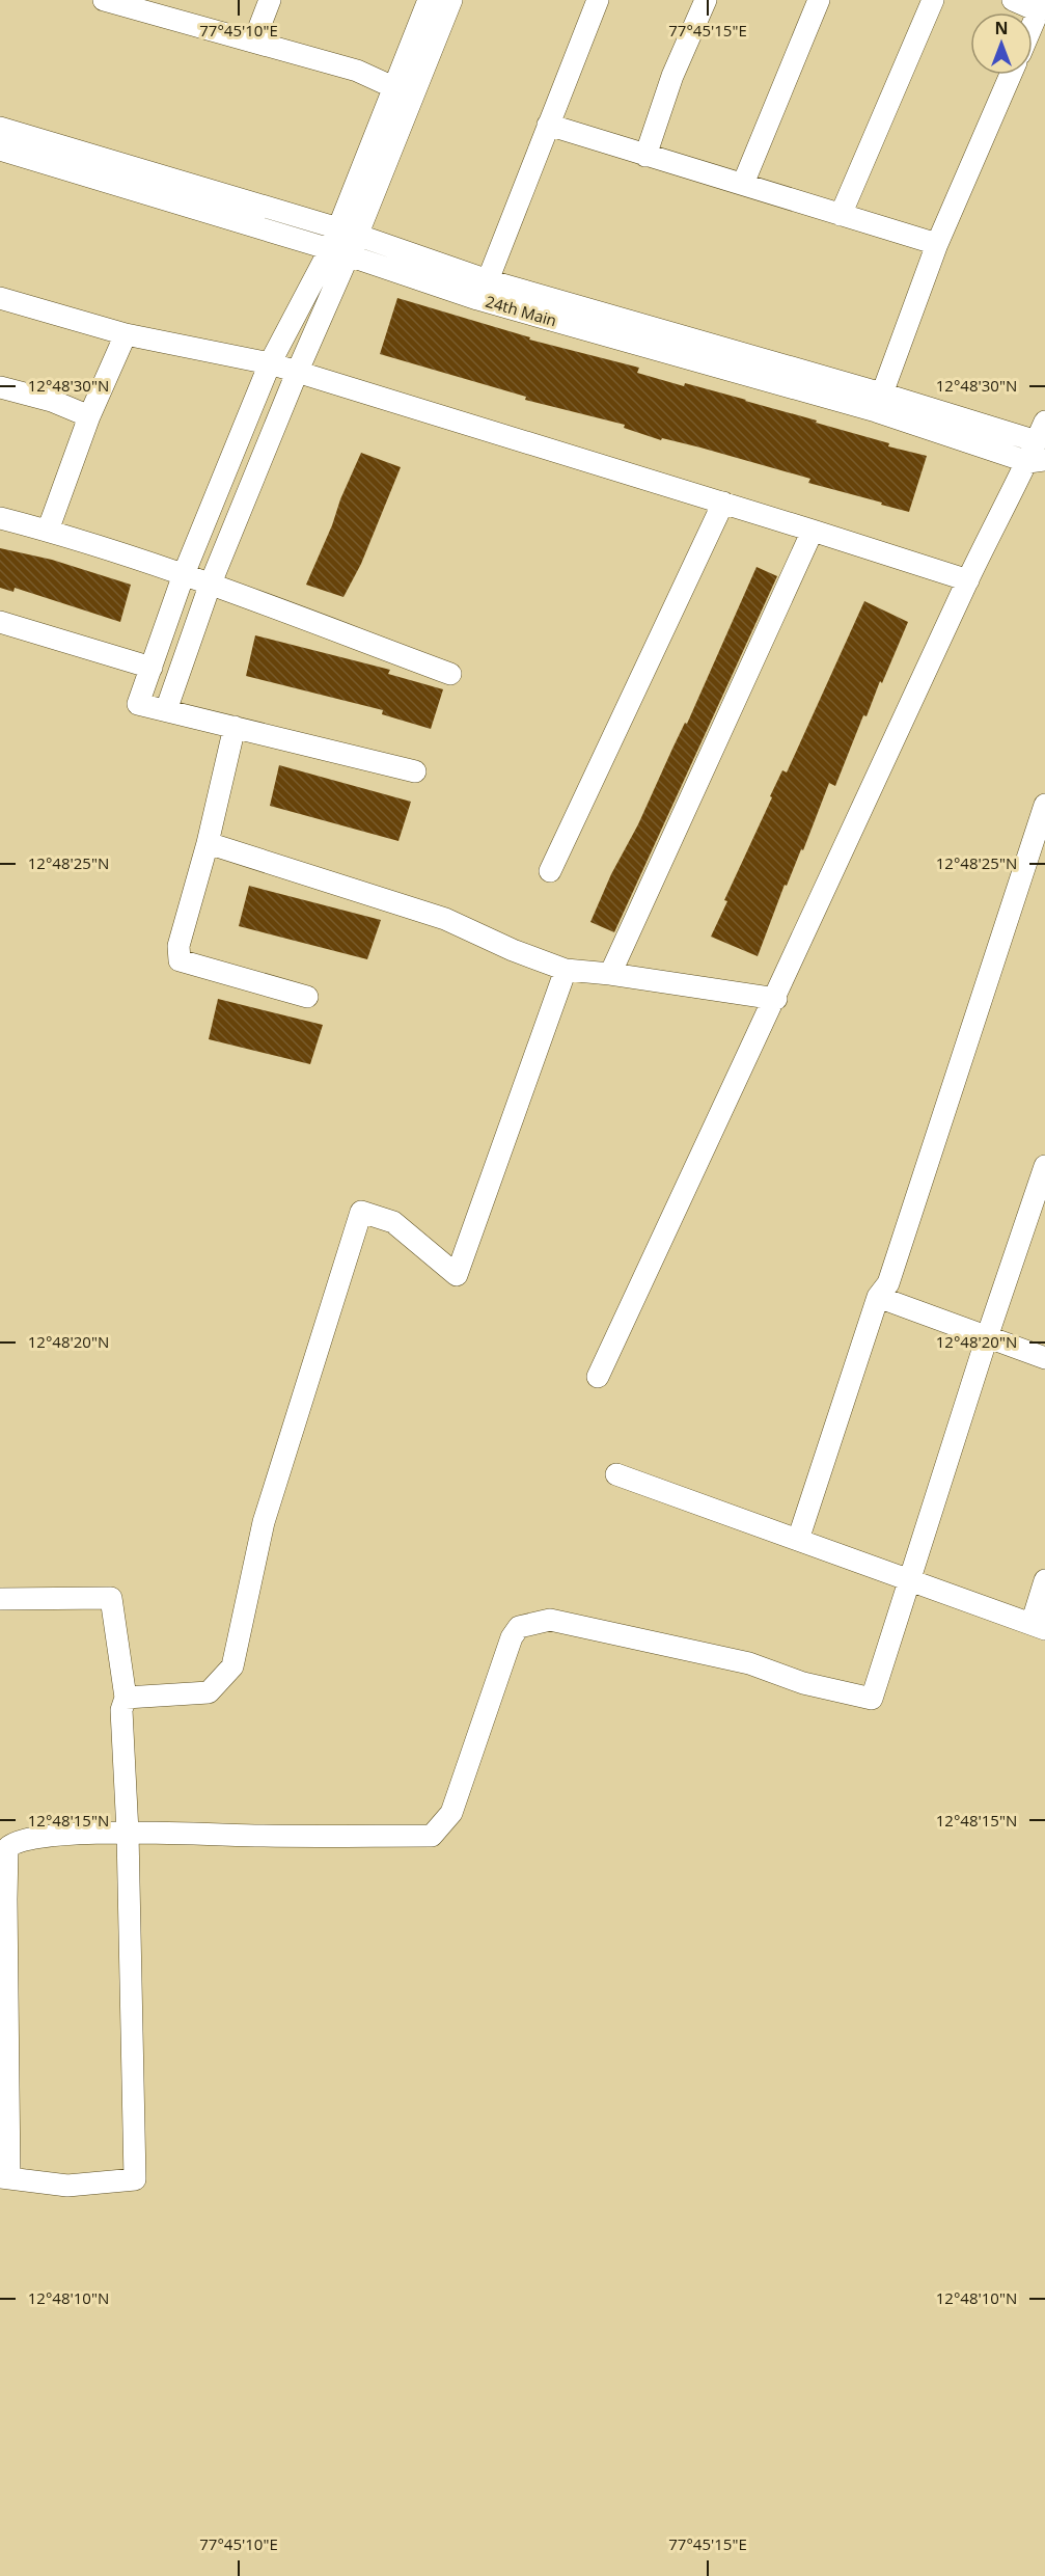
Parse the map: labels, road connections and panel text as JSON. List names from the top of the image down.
{
  "streets": {
    "street": ["24th Main"]
  },
  "north": "top",
  "coordinates": [
    "77°45'10\"E",
    "77°45'15\"E",
    "12°48'30\"N",
    "12°48'25\"N",
    "12°48'20\"N",
    "12°48'15\"N",
    "12°48'10\"N"
  ]
}
